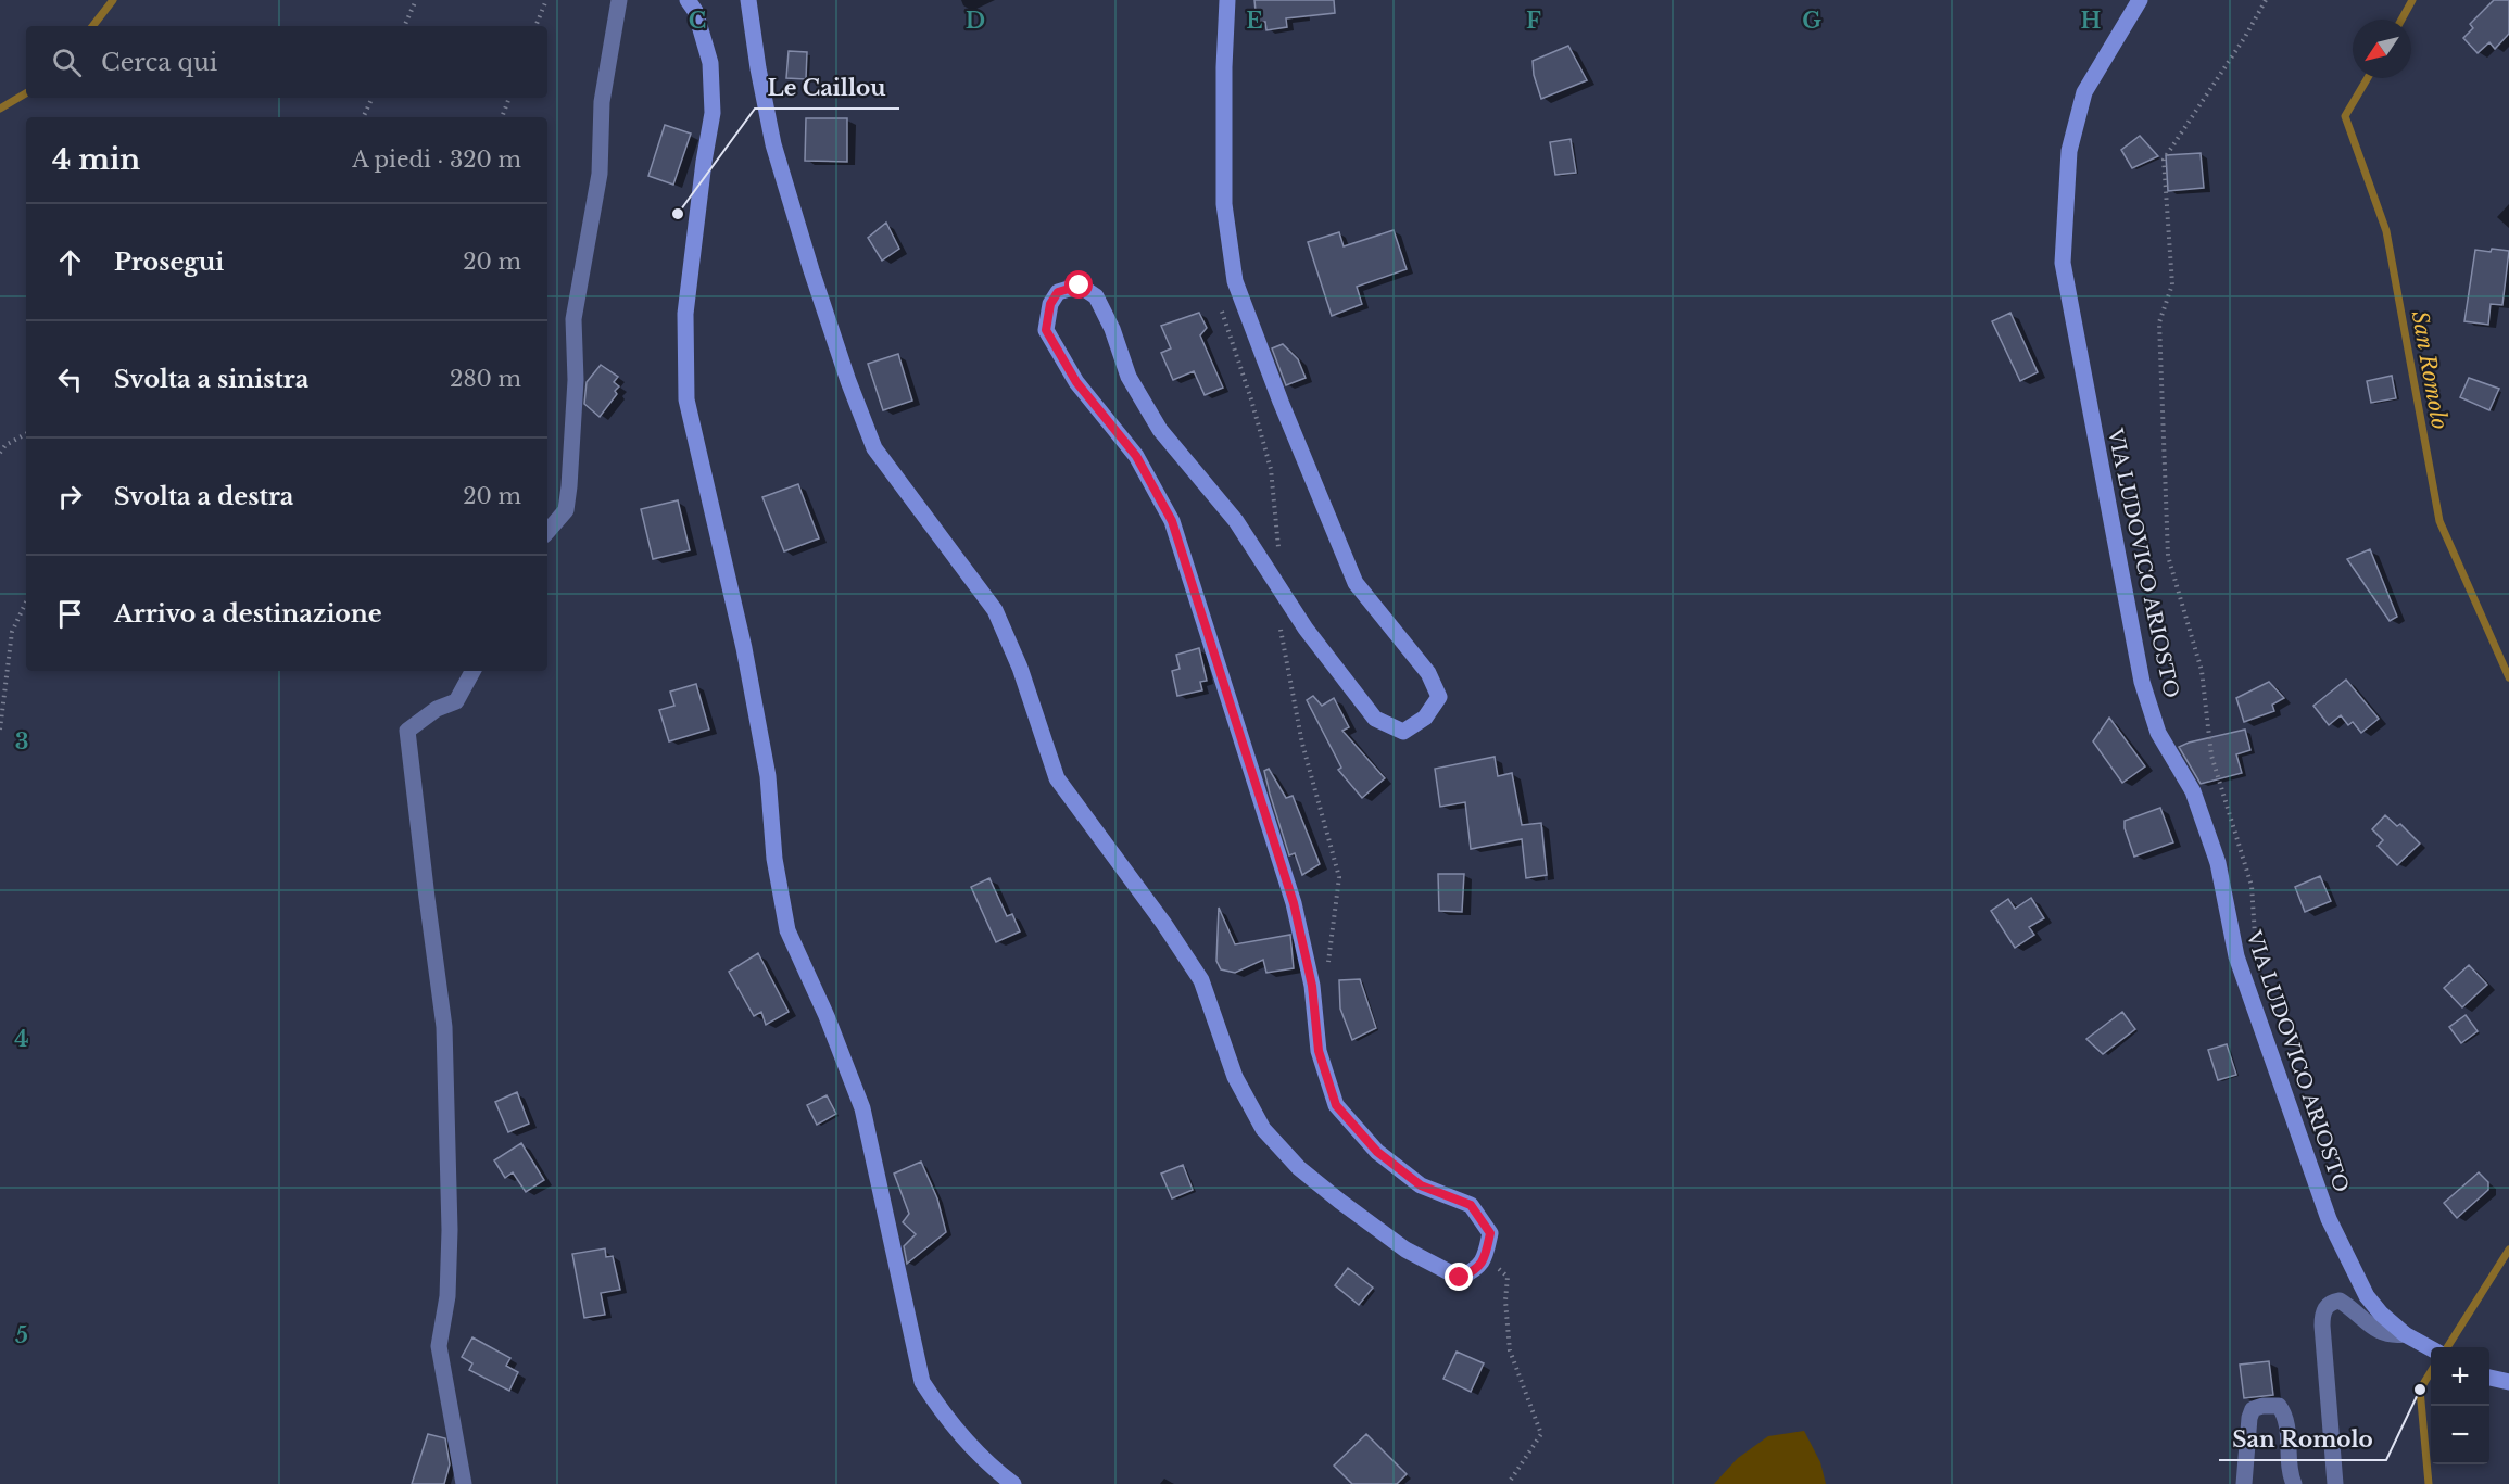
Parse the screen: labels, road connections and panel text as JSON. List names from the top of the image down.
{
  "streets": {
    "street": ["VIA LUDOVICO ARIOSTO"]
  },
  "water": ["San Romolo"],
  "places": ["Le Caillou", "San Romolo"],
  "north": "bottom left",
  "page": {
    "search": "Cerca qui",
    "heading": ["4 min", "A piedi · 320 m"],
    "list": [
      ["Prosegui", "20 m"],
      ["Svolta a sinistra", "280 m"],
      ["Svolta a destra", "20 m"],
      "Arrivo a destinazione"
    ],
    "map_buttons": ["+", "−"]
  },
  "grid": {
    "columns": [
      "C",
      "D",
      "E",
      "F",
      "G",
      "H"
    ],
    "rows": ["3", "4", "5"]
  }
}
